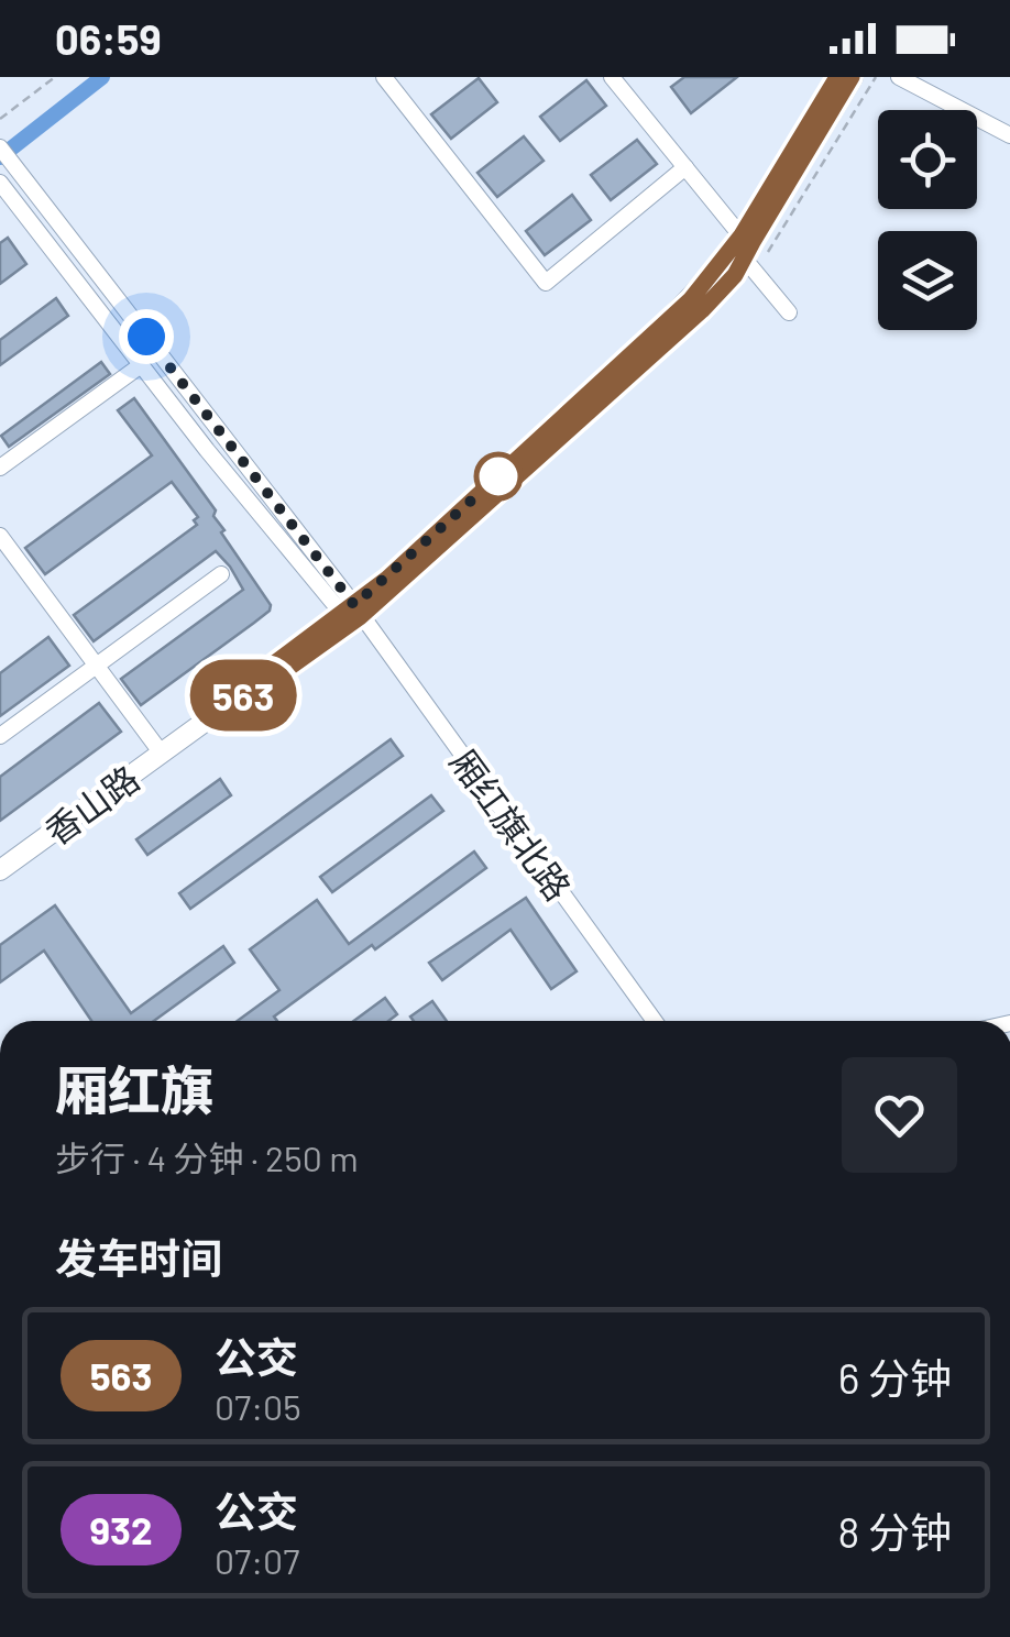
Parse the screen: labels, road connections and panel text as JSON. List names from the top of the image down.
{
  "streets": {
    "street": ["香山路", "厢红旗北路"]
  },
  "crossings": [
    ["香山路", "厢红旗北路"]
  ],
  "lines": ["bus line 563"],
  "page": {
    "status": "06:59",
    "on_map": "563",
    "heading": [
      ["厢红旗", "步行 · 4 分钟 · 250 m"],
      "发车时间"
    ],
    "list": [
      {
        "mark": "563",
        "name": "公交",
        "note": "07:05",
        "value": "6 分钟"
      },
      {
        "mark": "932",
        "name": "公交",
        "note": "07:07",
        "value": "8 分钟"
      }
    ]
  }
}
